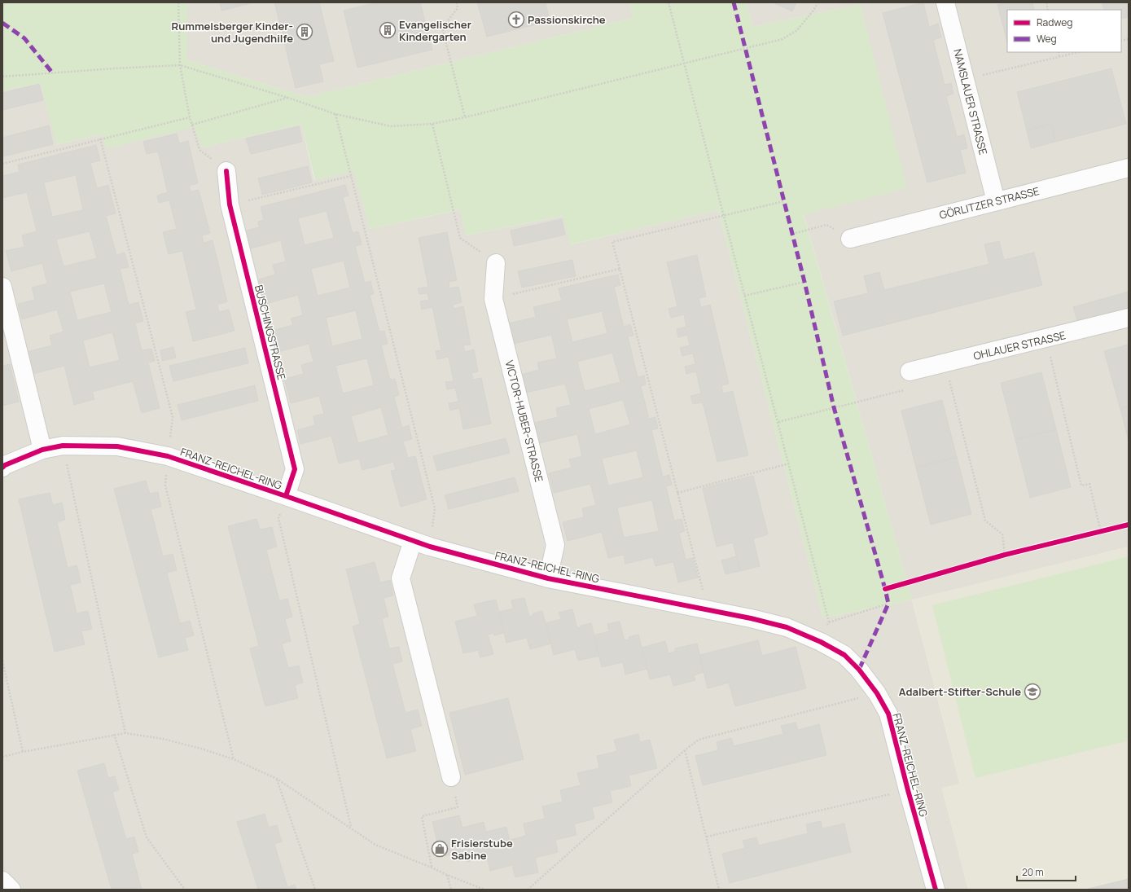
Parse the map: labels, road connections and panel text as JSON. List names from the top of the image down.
{
  "streets": {
    "street": [
      "NAMSLAUER STRASSE",
      "GÖRLITZER STRASSE",
      "BUSCHINGSTRASSE",
      "OHLAUER STRASSE",
      "VICTOR-HUBER-STRASSE",
      "FRANZ-REICHEL-RING"
    ]
  },
  "crossings": [
    ["NAMSLAUER STRASSE", "GÖRLITZER STRASSE"],
    ["BUSCHINGSTRASSE", "FRANZ-REICHEL-RING"],
    ["VICTOR-HUBER-STRASSE", "FRANZ-REICHEL-RING"]
  ],
  "places": {
    "church": ["Passionskirche"],
    "building": ["Evangelischer Kindergarten", "Rummelsberger Kinder- und Jugendhilfe"],
    "school or university": ["Adalbert-Stifter-Schule"],
    "shop": ["Frisierstube Sabine"]
  },
  "legend": ["Radweg", "Weg"],
  "scale_bar": "20 m"
}
